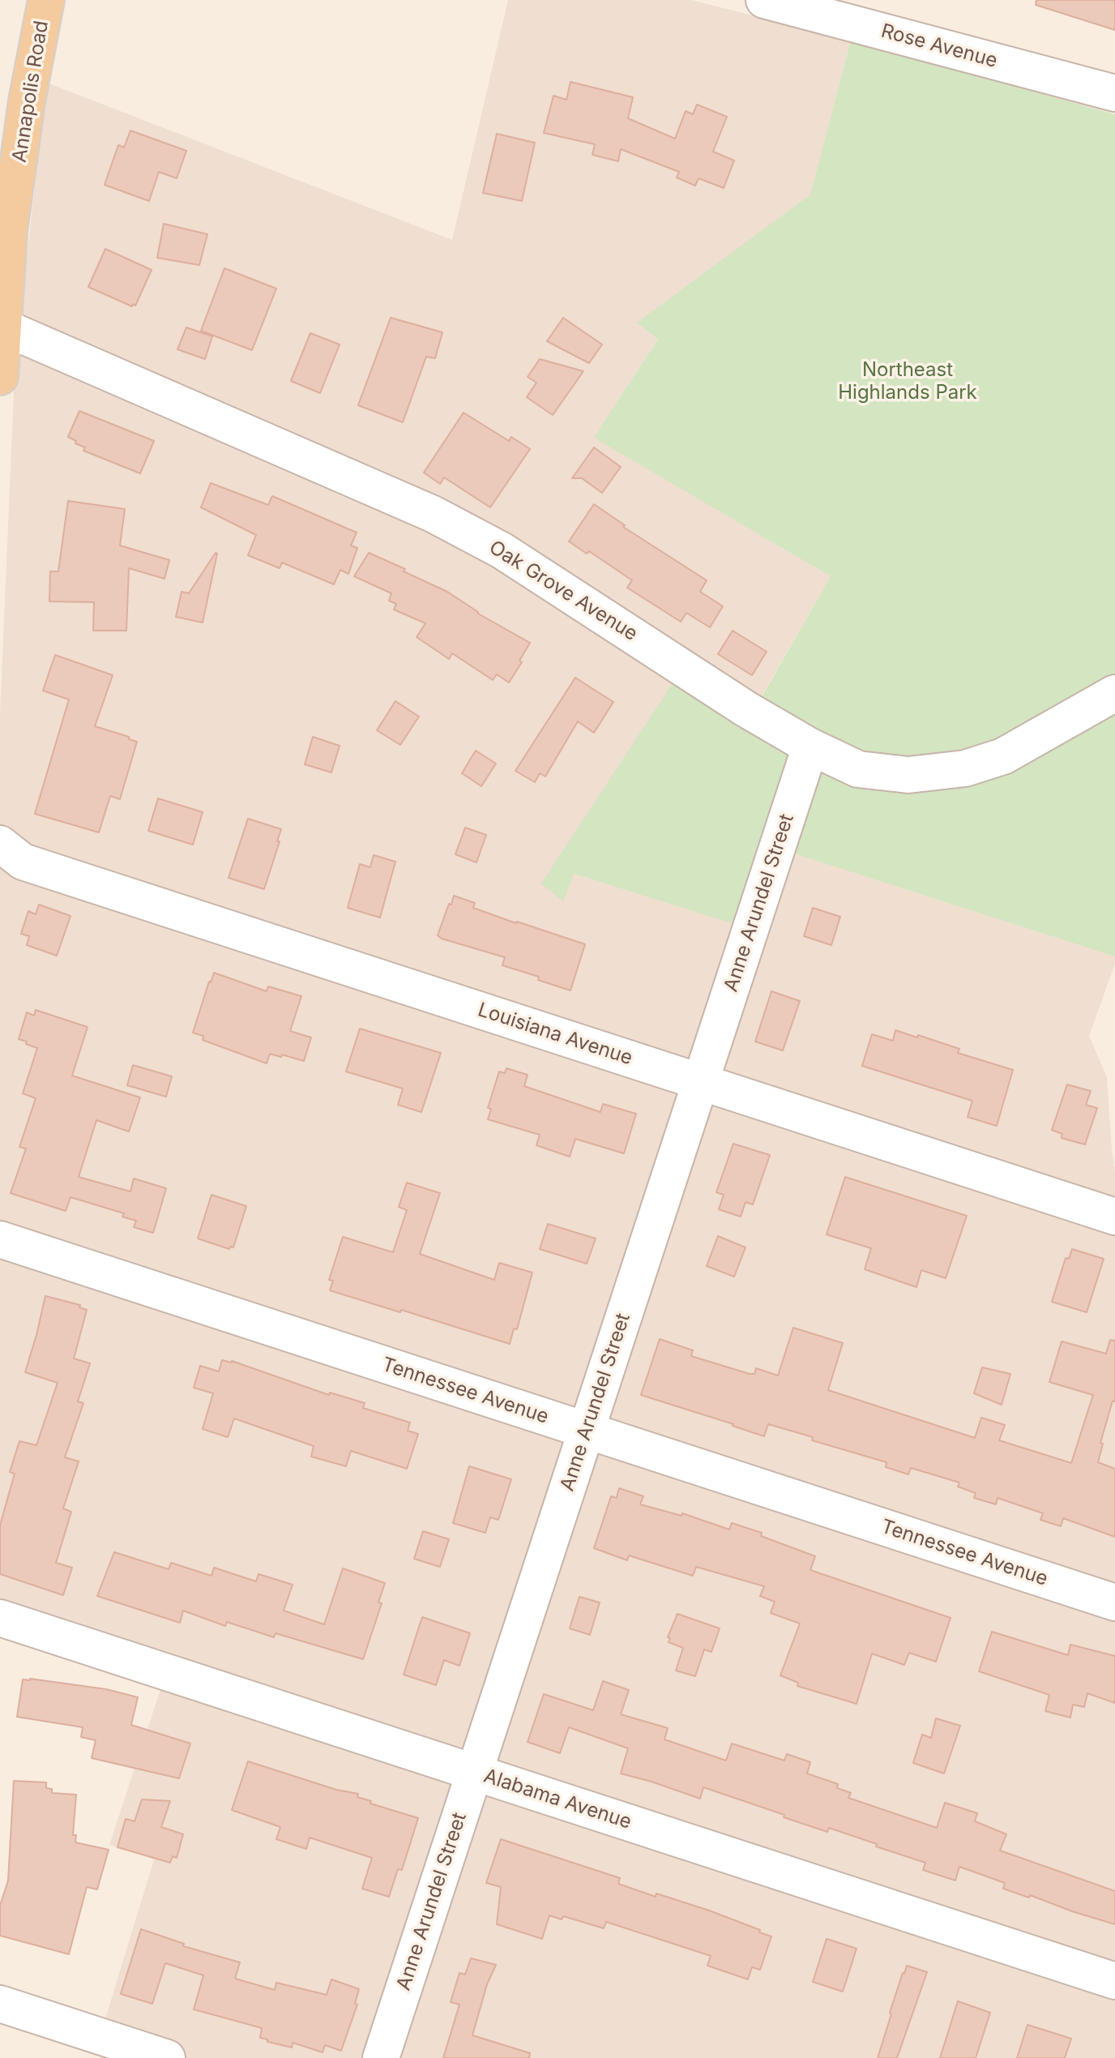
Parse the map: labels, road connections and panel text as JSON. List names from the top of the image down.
{
  "streets": {
    "main road": ["Annapolis Road"],
    "street": [
      "Rose Avenue",
      "Oak Grove Avenue",
      "Anne Arundel Street",
      "Louisiana Avenue",
      "Tennessee Avenue",
      "Alabama Avenue"
    ]
  },
  "crossings": [
    ["Annapolis Road", "Oak Grove Avenue"],
    ["Oak Grove Avenue", "Anne Arundel Street"],
    ["Anne Arundel Street", "Louisiana Avenue"],
    ["Anne Arundel Street", "Tennessee Avenue"],
    ["Anne Arundel Street", "Alabama Avenue"]
  ],
  "parks": ["Northeast Highlands Park"]
}
